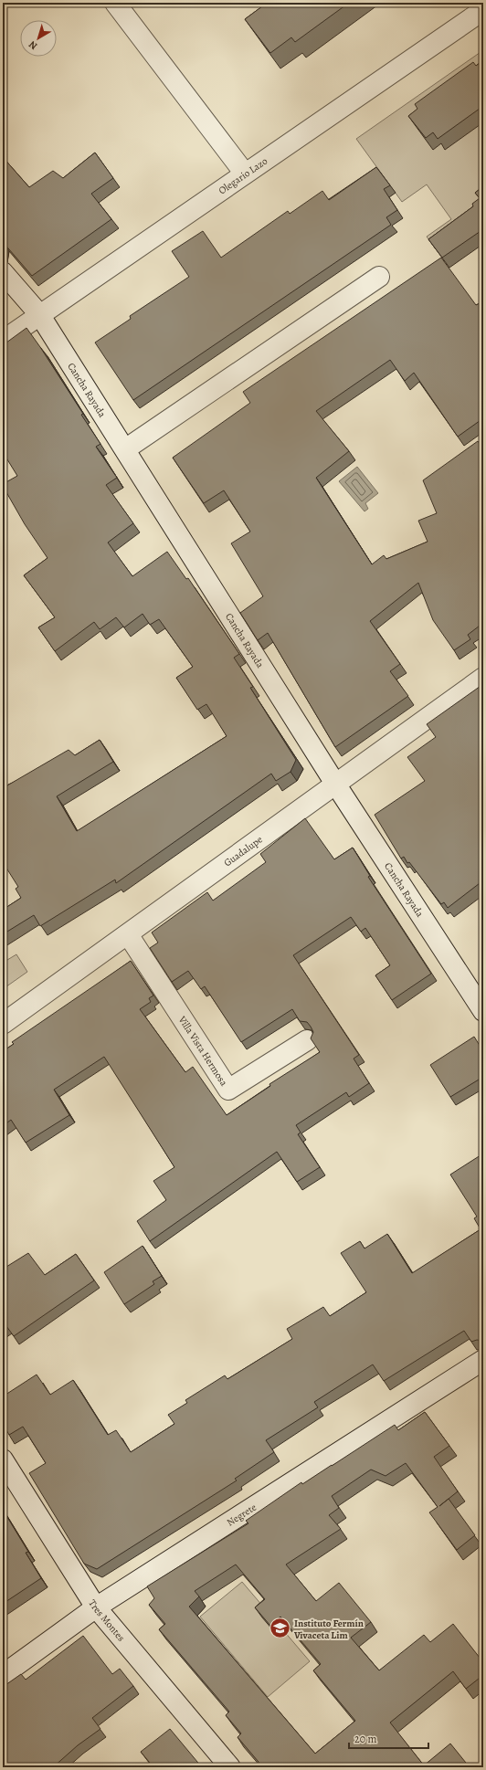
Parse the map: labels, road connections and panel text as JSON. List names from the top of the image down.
{
  "streets": {
    "street": [
      "Olegario Lazo",
      "Cancha Rayada",
      "Guadalupe",
      "Villa Vista Hermosa",
      "Negrete",
      "Tres Montes"
    ]
  },
  "crossings": [
    ["Olegario Lazo", "Cancha Rayada"],
    ["Cancha Rayada", "Guadalupe"],
    ["Guadalupe", "Villa Vista Hermosa"],
    ["Negrete", "Tres Montes"]
  ],
  "places": {
    "school or university": ["Instituto Fermín Vivaceta Lim"]
  },
  "scale_bar": "20 m",
  "north": "bottom left"
}
